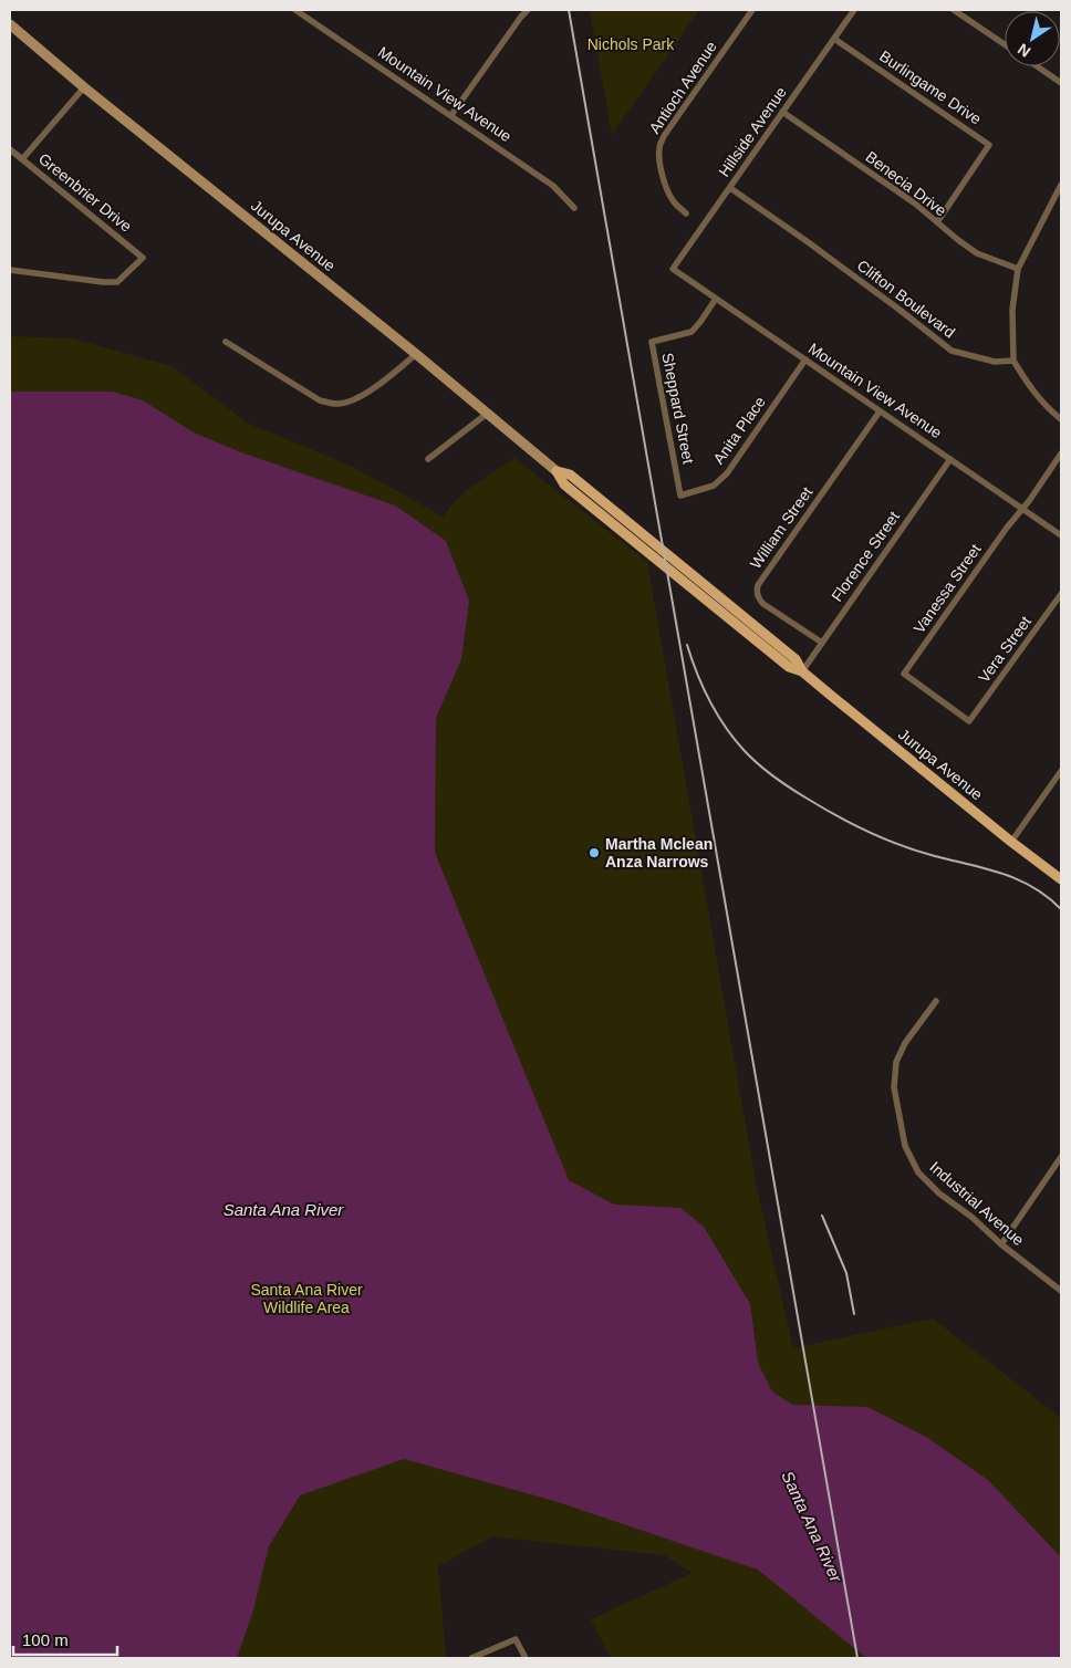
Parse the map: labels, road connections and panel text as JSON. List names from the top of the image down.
{
  "streets": {
    "main road": ["Jurupa Avenue"],
    "street": [
      "Antioch Avenue",
      "Burlingame Drive",
      "Mountain View Avenue",
      "Hillside Avenue",
      "Benecia Drive",
      "Greenbrier Drive",
      "Clifton Boulevard",
      "Sheppard Street",
      "Anita Place",
      "William Street",
      "Florence Street",
      "Vanessa Street",
      "Vera Street",
      "Industrial Avenue"
    ]
  },
  "crossings": [
    ["Burlingame Drive", "Hillside Avenue"],
    ["Burlingame Drive", "Benecia Drive"],
    ["Mountain View Avenue", "Hillside Avenue"],
    ["Mountain View Avenue", "Sheppard Street"],
    ["Mountain View Avenue", "Anita Place"],
    ["Mountain View Avenue", "William Street"],
    ["Mountain View Avenue", "Florence Street"],
    ["Mountain View Avenue", "Vanessa Street"],
    ["Hillside Avenue", "Benecia Drive"],
    ["Hillside Avenue", "Clifton Boulevard"],
    ["Jurupa Avenue", "Florence Street"],
    ["Sheppard Street", "Anita Place"],
    ["William Street", "Florence Street"],
    ["Vanessa Street", "Vera Street"]
  ],
  "water": ["Santa Ana River"],
  "parks": ["Nichols Park", "Santa Ana River Wildlife Area"],
  "places": ["Martha Mclean Anza Narrows"],
  "scale_bar": "100 m",
  "north": "bottom left"
}
